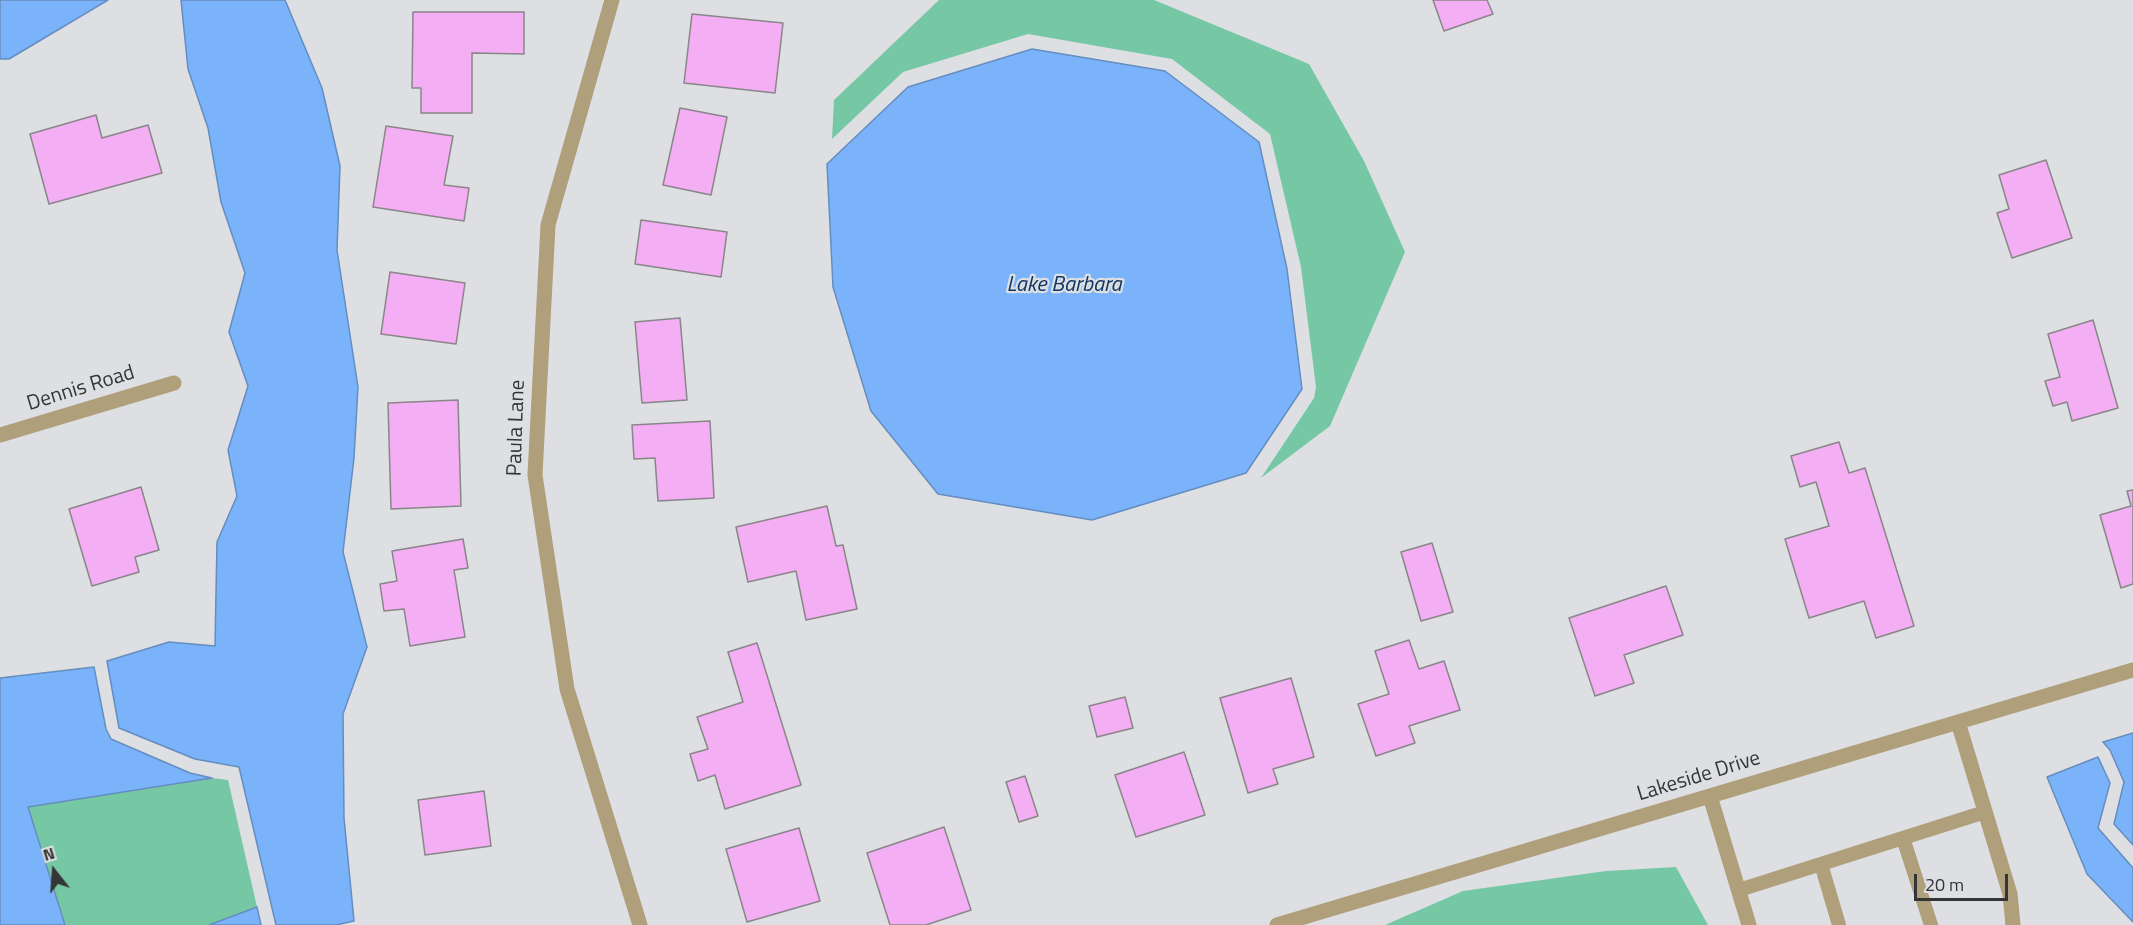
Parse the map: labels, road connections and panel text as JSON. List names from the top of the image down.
{
  "streets": {
    "street": ["Dennis Road", "Paula Lane", "Lakeside Drive"]
  },
  "water": ["Lake Barbara"],
  "scale_bar": "20 m",
  "north": "top"
}
